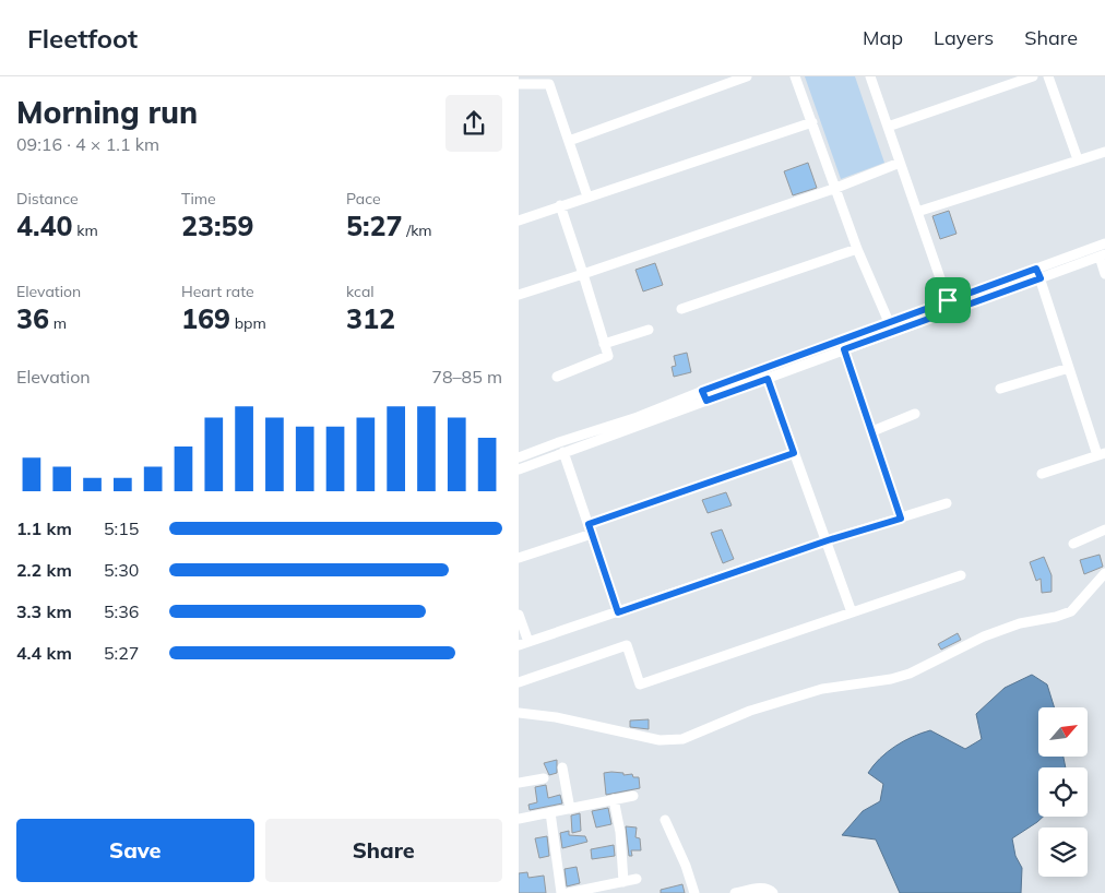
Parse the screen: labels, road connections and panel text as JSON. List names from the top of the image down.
{
  "north": "top right",
  "page": {
    "header": "Fleetfoot",
    "nav": ["Map", "Layers", "Share"],
    "heading": ["Morning run", "09:16 · 4 × 1.1 km"],
    "stats": [
      ["Distance", "4.40 km"],
      ["Time", "23:59"],
      ["Pace", "5:27 /km"],
      ["Elevation", "36 m"],
      ["Heart rate", "169 bpm"],
      ["kcal", "312"]
    ],
    "chart": ["Elevation", "78–85 m"],
    "list": [
      {
        "name": "1.1 km",
        "note": "5:15"
      },
      {
        "name": "2.2 km",
        "note": "5:30"
      },
      {
        "name": "3.3 km",
        "note": "5:36"
      },
      {
        "name": "4.4 km",
        "note": "5:27"
      }
    ],
    "buttons": ["Save", "Share"]
  }
}
